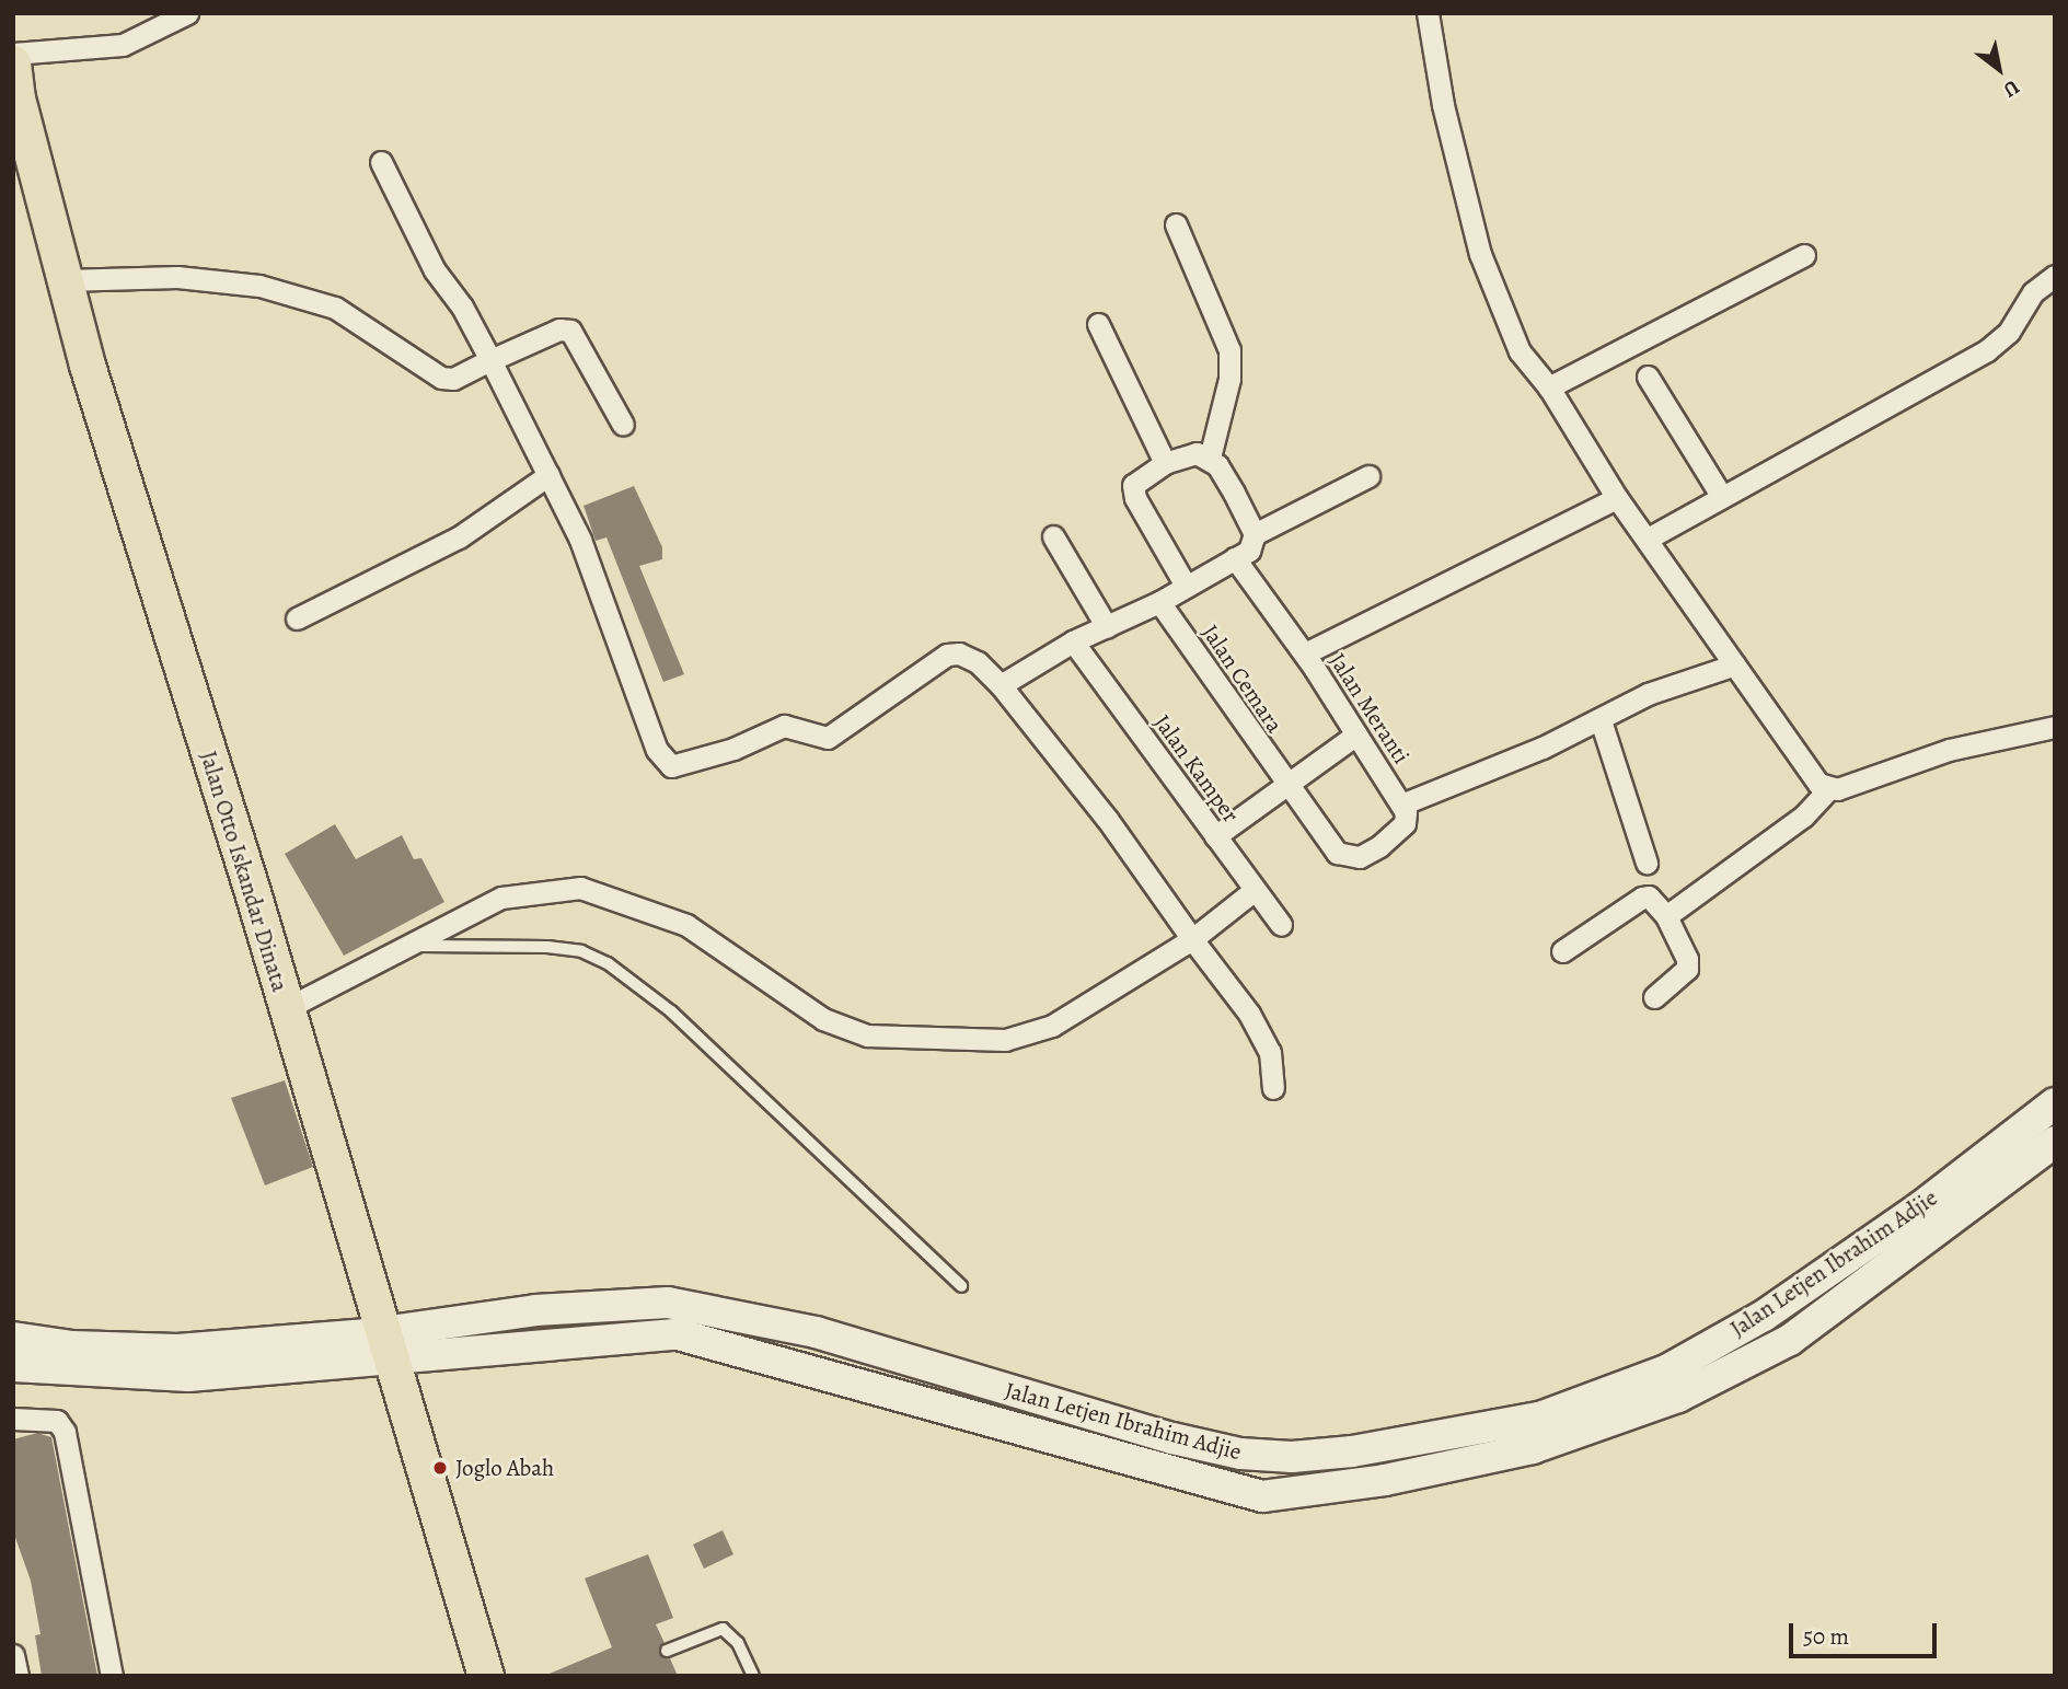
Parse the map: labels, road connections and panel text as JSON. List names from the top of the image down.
{
  "streets": {
    "main road": ["Jalan Otto Iskandar Dinata"],
    "street": [
      "Jalan Cemara",
      "Jalan Meranti",
      "Jalan Kamper",
      "Jalan Letjen Ibrahim Adjie"
    ]
  },
  "crossings": [
    ["Jalan Cemara", "Jalan Meranti"],
    ["Jalan Otto Iskandar Dinata", "Jalan Letjen Ibrahim Adjie"]
  ],
  "places": ["Joglo Abah"],
  "scale_bar": "50 m",
  "north": "bottom right"
}
